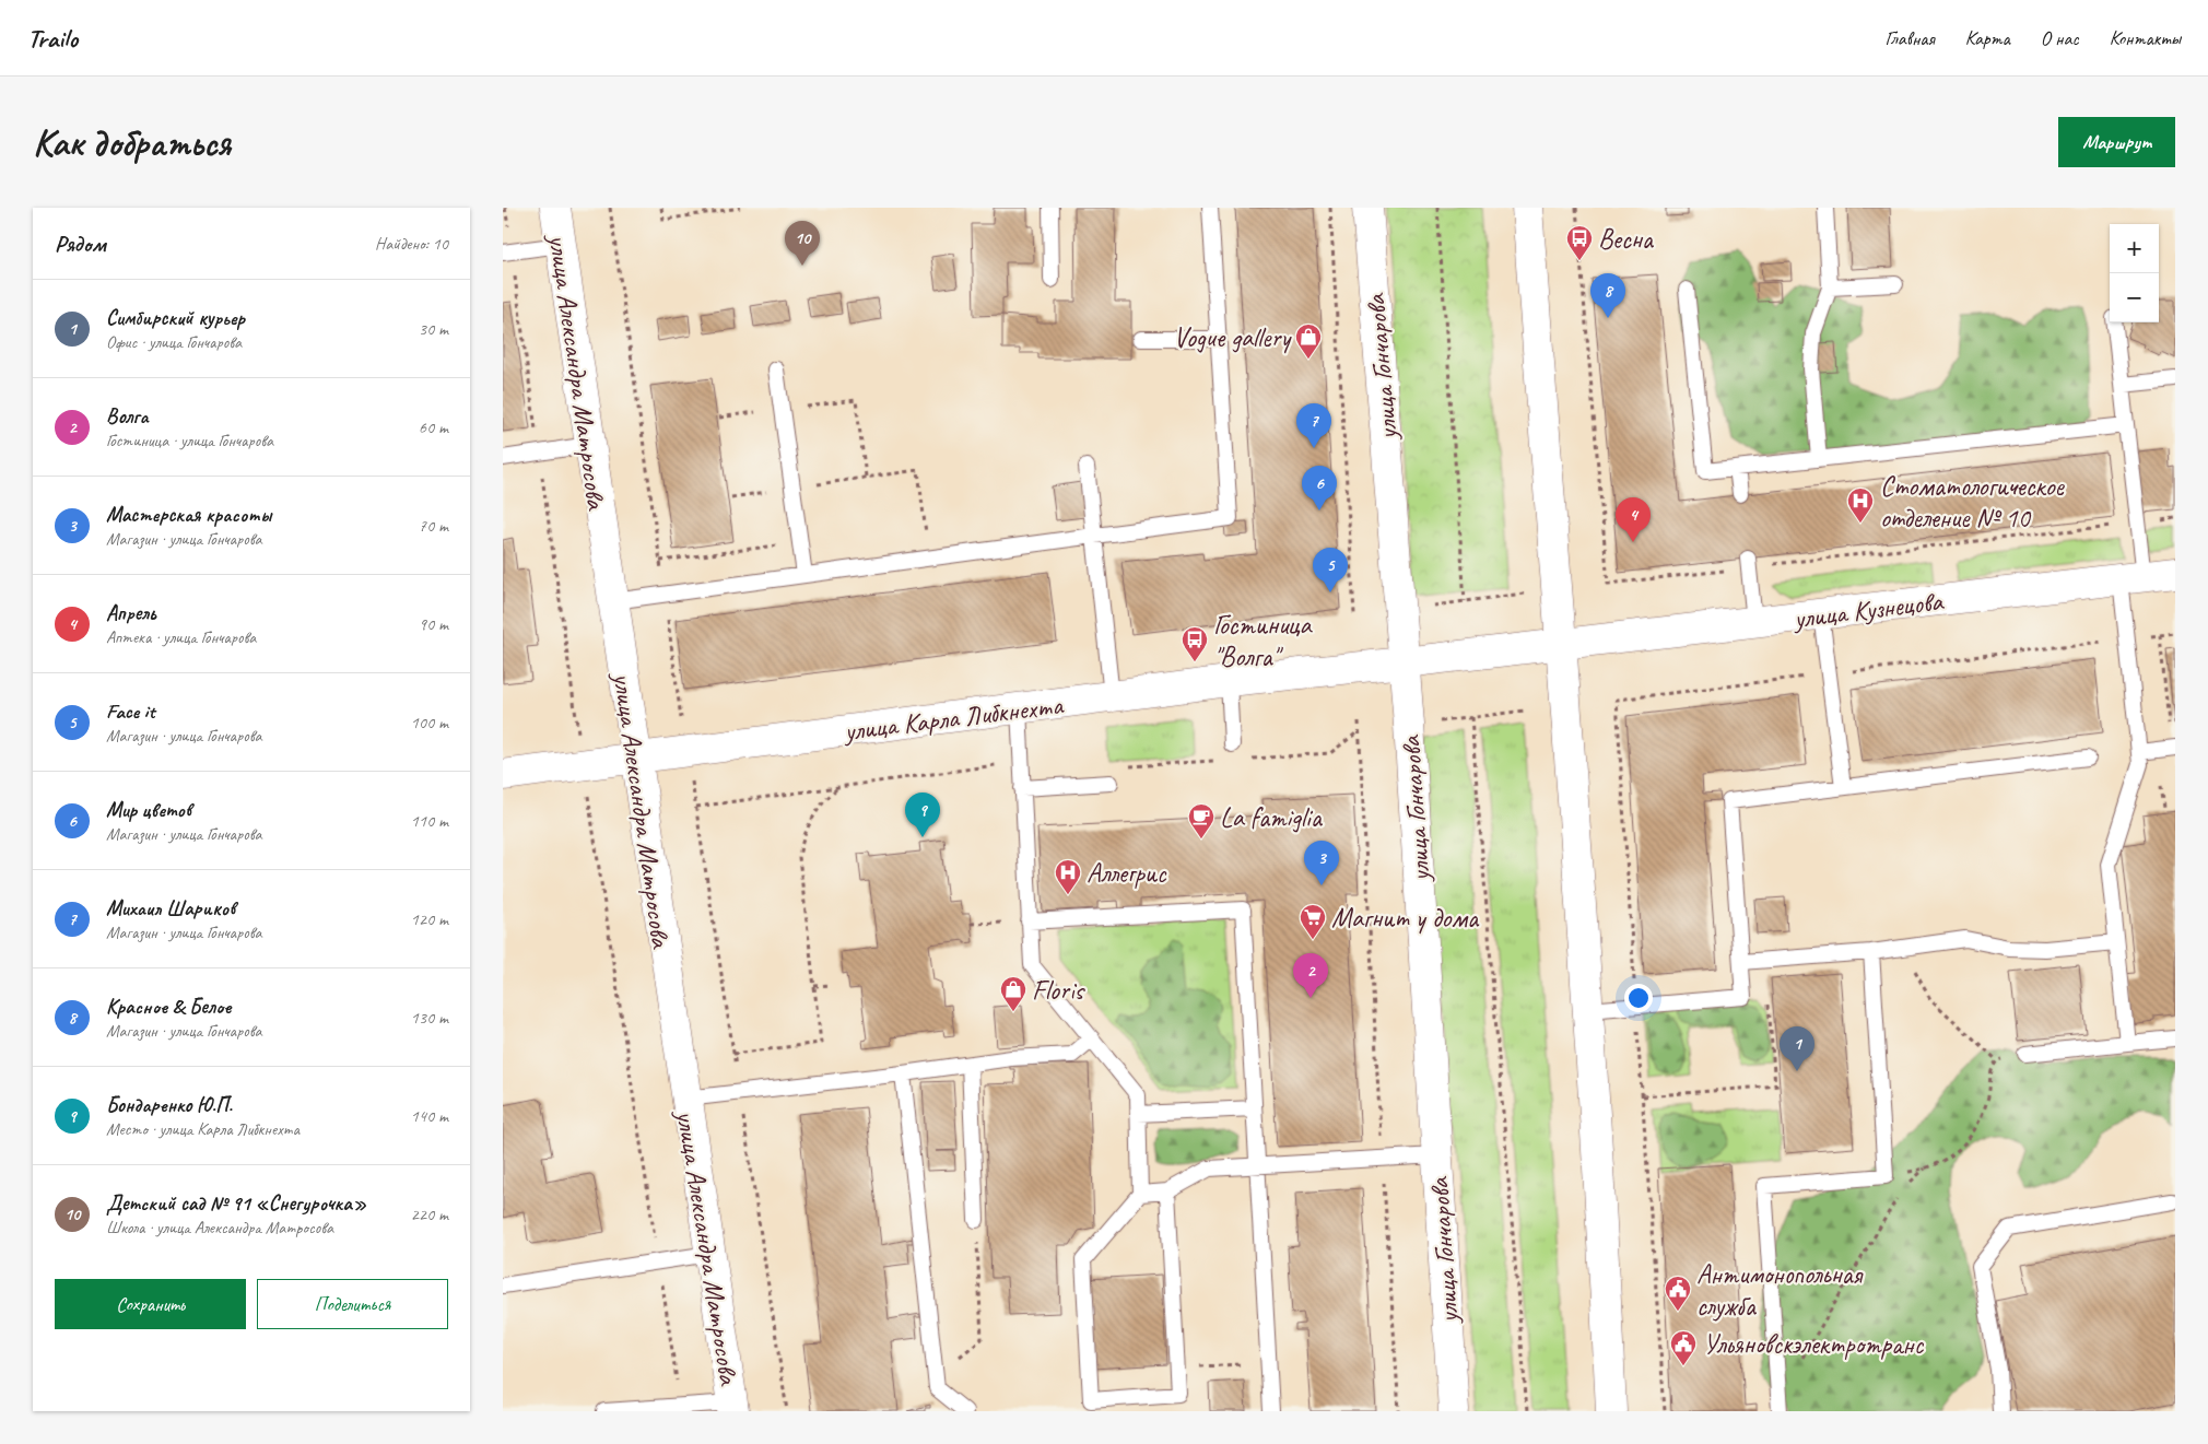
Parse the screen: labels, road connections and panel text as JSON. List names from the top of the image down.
{
  "streets": {
    "street": [
      "улица Гончарова",
      "улица Александра Матросова",
      "улица Кузнецова",
      "улица Карла Либкнехта"
    ]
  },
  "crossings": [
    ["улица Гончарова", "улица Кузнецова"],
    ["улица Гончарова", "улица Карла Либкнехта"],
    ["улица Александра Матросова", "улица Карла Либкнехта"],
    ["улица Кузнецова", "улица Карла Либкнехта"]
  ],
  "places": {
    "bus stop": ["Весна", "Гостиница \"Волга\""],
    "shop": ["Vogue gallery", "Floris"],
    "hospital": ["Стоматологическое отделение № 10", "Аллегрис"],
    "cafe": ["La famiglia"],
    "supermarket": ["Магнит у дома"],
    "public building": ["Антимонопольная служба", "Ульяновскэлектротранс"]
  },
  "page": {
    "header": "Trailo",
    "nav": [
      "Главная",
      "Карта",
      "О нас",
      "Контакты"
    ],
    "buttons": [
      "Маршрут",
      ["Сохранить", "Поделиться"]
    ],
    "title": "Как добраться",
    "heading": ["Рядом", "Найдено: 10"],
    "pins": [
      "10",
      "8",
      "7",
      "6",
      "4",
      "5",
      "9",
      "3",
      "2",
      "1"
    ],
    "map_buttons": ["+", "−"],
    "list": [
      {
        "mark": "1",
        "name": "Симбирский курьер",
        "note": "Офис · улица Гончарова",
        "value": "30 m"
      },
      {
        "mark": "2",
        "name": "Волга",
        "note": "Гостиница · улица Гончарова",
        "value": "60 m"
      },
      {
        "mark": "3",
        "name": "Мастерская красоты",
        "note": "Магазин · улица Гончарова",
        "value": "70 m"
      },
      {
        "mark": "4",
        "name": "Апрель",
        "note": "Аптека · улица Гончарова",
        "value": "90 m"
      },
      {
        "mark": "5",
        "name": "Face it",
        "note": "Магазин · улица Гончарова",
        "value": "100 m"
      },
      {
        "mark": "6",
        "name": "Мир цветов",
        "note": "Магазин · улица Гончарова",
        "value": "110 m"
      },
      {
        "mark": "7",
        "name": "Михаил Шариков",
        "note": "Магазин · улица Гончарова",
        "value": "120 m"
      },
      {
        "mark": "8",
        "name": "Красное & Белое",
        "note": "Магазин · улица Гончарова",
        "value": "130 m"
      },
      {
        "mark": "9",
        "name": "Бондаренко Ю.П.",
        "note": "Место · улица Карла Либкнехта",
        "value": "140 m"
      },
      {
        "mark": "10",
        "name": "Детский сад № 91 «Снегурочка»",
        "note": "Школа · улица Александра Матросова",
        "value": "220 m"
      }
    ]
  }
}
